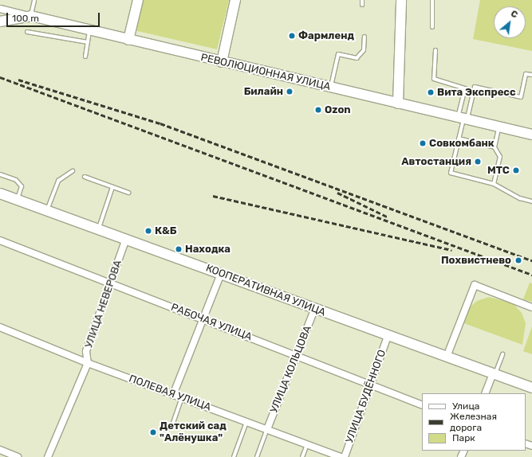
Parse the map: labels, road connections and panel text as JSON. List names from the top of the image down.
{
  "streets": {
    "street": [
      "РЕВОЛЮЦИОННАЯ УЛИЦА",
      "КООПЕРАТИВНАЯ УЛИЦА",
      "УЛИЦА НЕВЕРОВА",
      "РАБОЧАЯ УЛИЦА",
      "УЛИЦА КОЛЬЦОВА",
      "ПОЛЕВАЯ УЛИЦА",
      "УЛИЦА БУДЁННОГО"
    ]
  },
  "crossings": [
    ["КООПЕРАТИВНАЯ УЛИЦА", "УЛИЦА НЕВЕРОВА"],
    ["КООПЕРАТИВНАЯ УЛИЦА", "УЛИЦА КОЛЬЦОВА"],
    ["КООПЕРАТИВНАЯ УЛИЦА", "УЛИЦА БУДЁННОГО"],
    ["УЛИЦА НЕВЕРОВА", "РАБОЧАЯ УЛИЦА"],
    ["УЛИЦА НЕВЕРОВА", "ПОЛЕВАЯ УЛИЦА"],
    ["РАБОЧАЯ УЛИЦА", "УЛИЦА КОЛЬЦОВА"],
    ["РАБОЧАЯ УЛИЦА", "УЛИЦА БУДЁННОГО"],
    ["УЛИЦА КОЛЬЦОВА", "ПОЛЕВАЯ УЛИЦА"]
  ],
  "places": [
    "Фармленд",
    "Билайн",
    "Вита Экспресс",
    "Ozon",
    "Совкомбанк",
    "Автостанция",
    "МТС",
    "К&Б",
    "Находка",
    "Похвистнево",
    "Детский сад \"Алёнушка\""
  ],
  "legend": ["Улица", "Железная дорога", "Парк"],
  "scale_bar": "100 m",
  "north": "top right"
}
